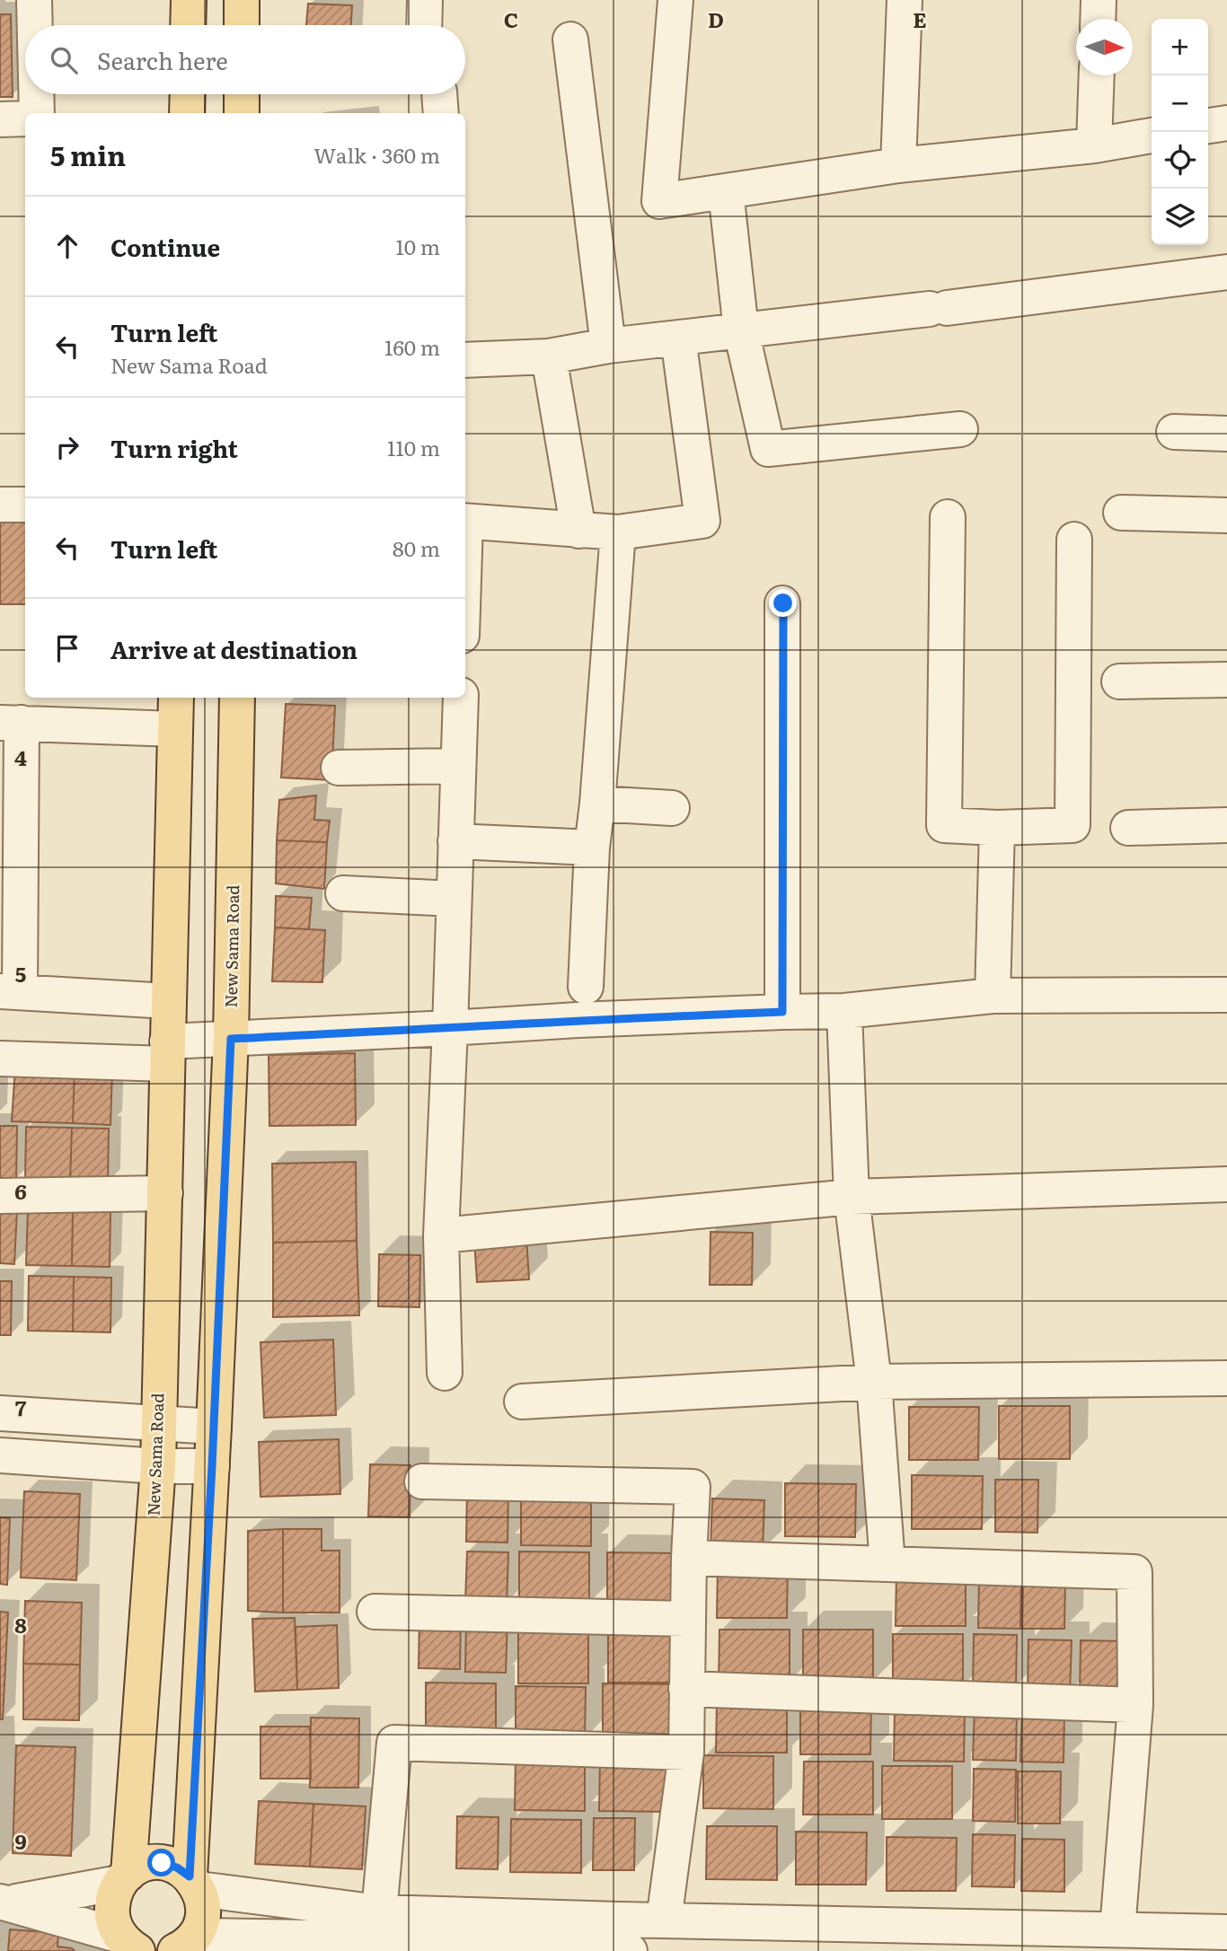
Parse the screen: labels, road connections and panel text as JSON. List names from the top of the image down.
{
  "streets": {
    "main road": ["New Sama Road"]
  },
  "north": "right",
  "page": {
    "map_buttons": ["+", "−"],
    "search": "Search here",
    "heading": ["5 min", "Walk · 360 m"],
    "list": [
      ["Continue", "10 m"],
      ["Turn left", "New Sama Road", "160 m"],
      ["Turn right", "110 m"],
      ["Turn left", "80 m"],
      "Arrive at destination"
    ]
  },
  "grid": {
    "columns": ["C", "D", "E"],
    "rows": [
      "4",
      "5",
      "6",
      "7",
      "8",
      "9"
    ]
  }
}
